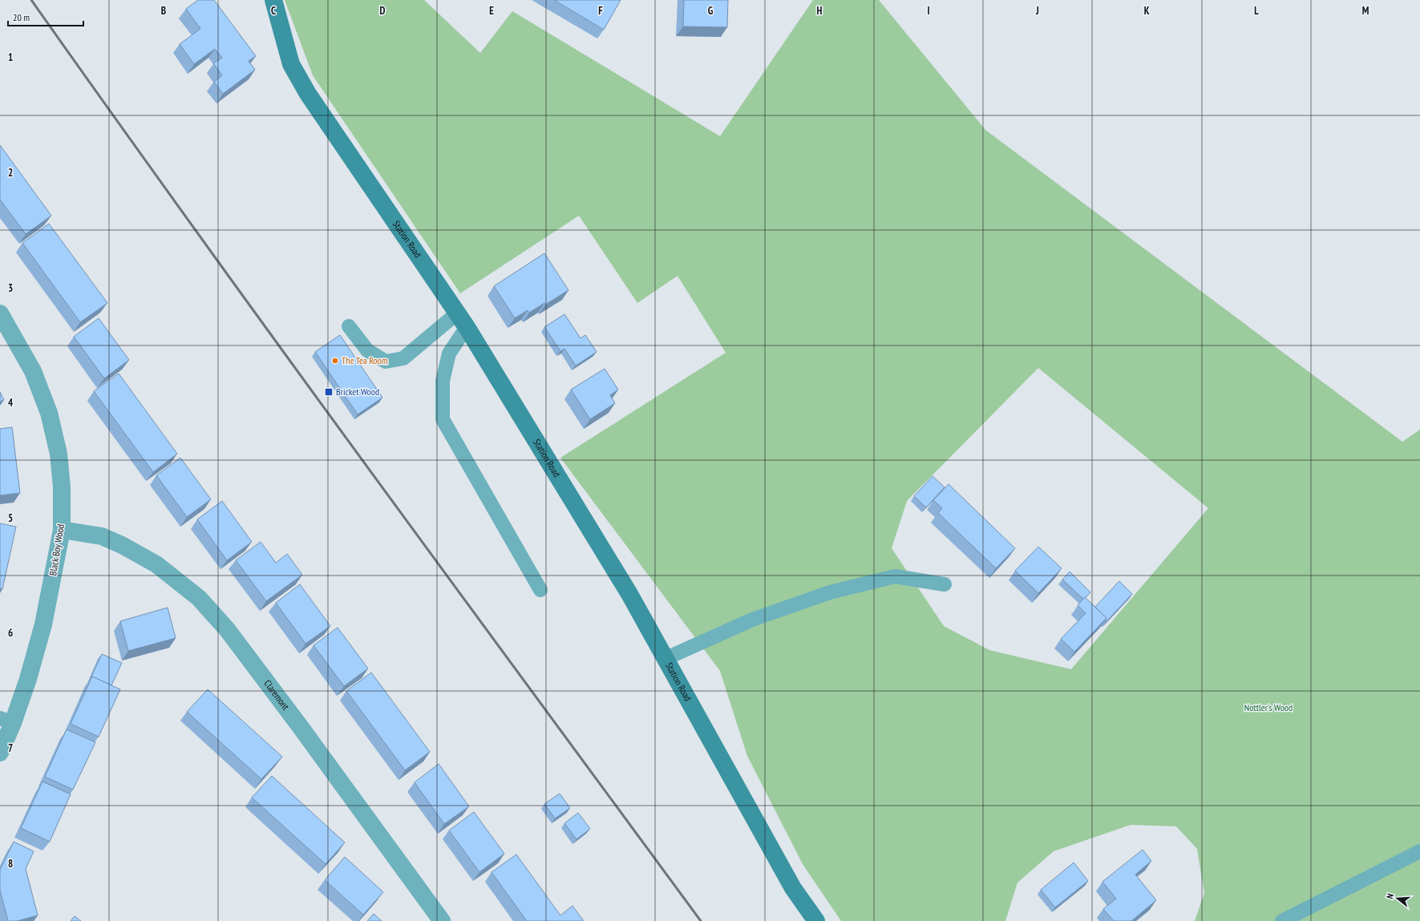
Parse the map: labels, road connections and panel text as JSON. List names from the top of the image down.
{
  "streets": {
    "street": ["Station Road", "Black Boy Wood", "Claremont"]
  },
  "crossings": [
    ["Black Boy Wood", "Claremont"]
  ],
  "parks": ["Nottler's Wood"],
  "places": {
    "other": ["The Tea Room"],
    "transit": ["Bricket Wood"]
  },
  "scale_bar": "20 m",
  "north": "left",
  "grid": {
    "columns": [
      "B",
      "C",
      "D",
      "E",
      "F",
      "G",
      "H",
      "I",
      "J",
      "K",
      "L",
      "M"
    ],
    "rows": [
      "1",
      "2",
      "3",
      "4",
      "5",
      "6",
      "7",
      "8"
    ]
  }
}
